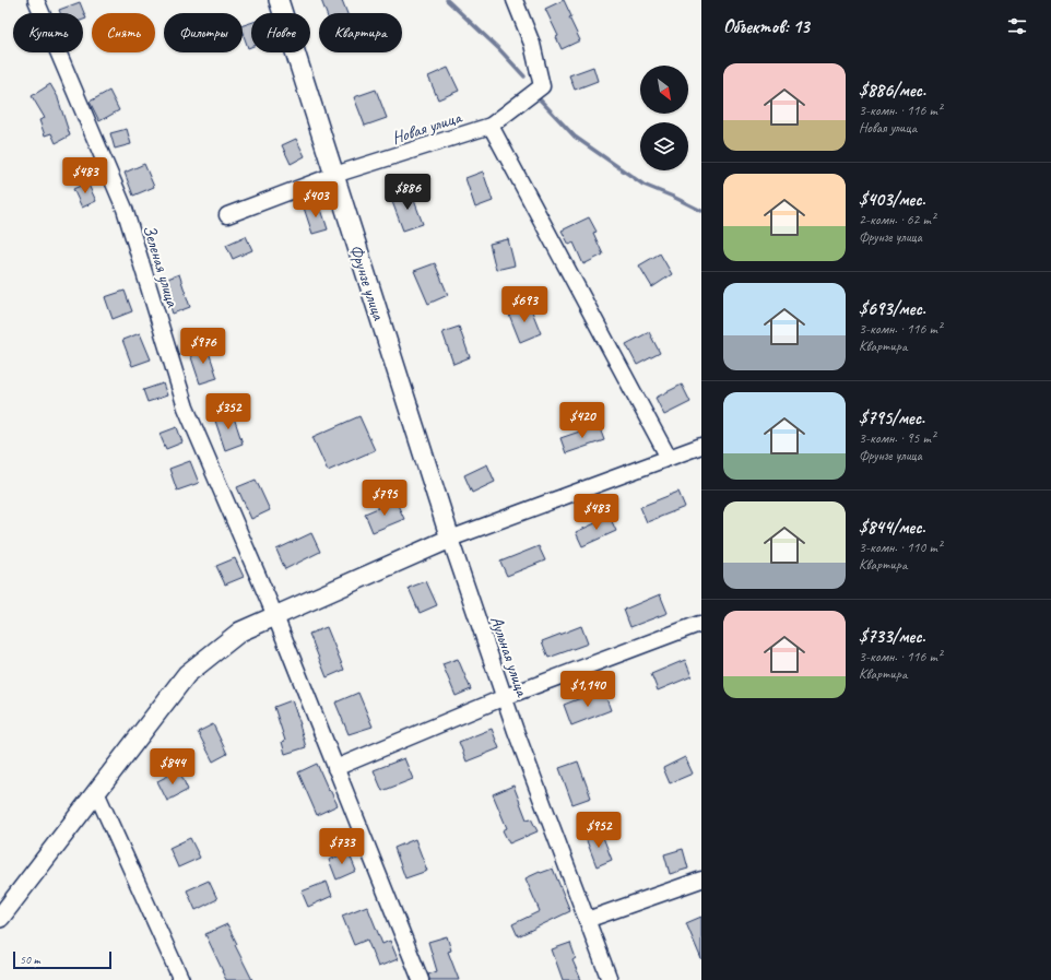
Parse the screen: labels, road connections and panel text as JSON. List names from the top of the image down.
{
  "streets": {
    "street": [
      "Новая улица",
      "Зеленая улица",
      "Фрунзе улица",
      "Аульная улица"
    ]
  },
  "crossings": [
    ["Новая улица", "Фрунзе улица"],
    ["Фрунзе улица", "Аульная улица"]
  ],
  "scale_bar": "50 m",
  "north": "bottom right",
  "page": {
    "heading": "Объектов: 13",
    "chip": [
      "Купить",
      "Снять",
      "Фильтры",
      "Новое",
      "Квартира"
    ],
    "list": [
      {
        "name": "$886/мес.",
        "note": "3-комн. · 116 m² · Новая улица"
      },
      {
        "name": "$403/мес.",
        "note": "2-комн. · 62 m² · Фрунзе улица"
      },
      {
        "name": "$693/мес.",
        "note": "3-комн. · 116 m² · Квартира"
      },
      {
        "name": "$795/мес.",
        "note": "3-комн. · 95 m² · Фрунзе улица"
      },
      {
        "name": "$844/мес.",
        "note": "3-комн. · 110 m² · Квартира"
      },
      {
        "name": "$733/мес.",
        "note": "3-комн. · 116 m² · Квартира"
      }
    ],
    "price": [
      "$483",
      "$886",
      "$403",
      "$693",
      "$976",
      "$352",
      "$420",
      "$795",
      "$483",
      "$1,140",
      "$844",
      "$952",
      "$733"
    ],
    "scale": "50 m"
  }
}
